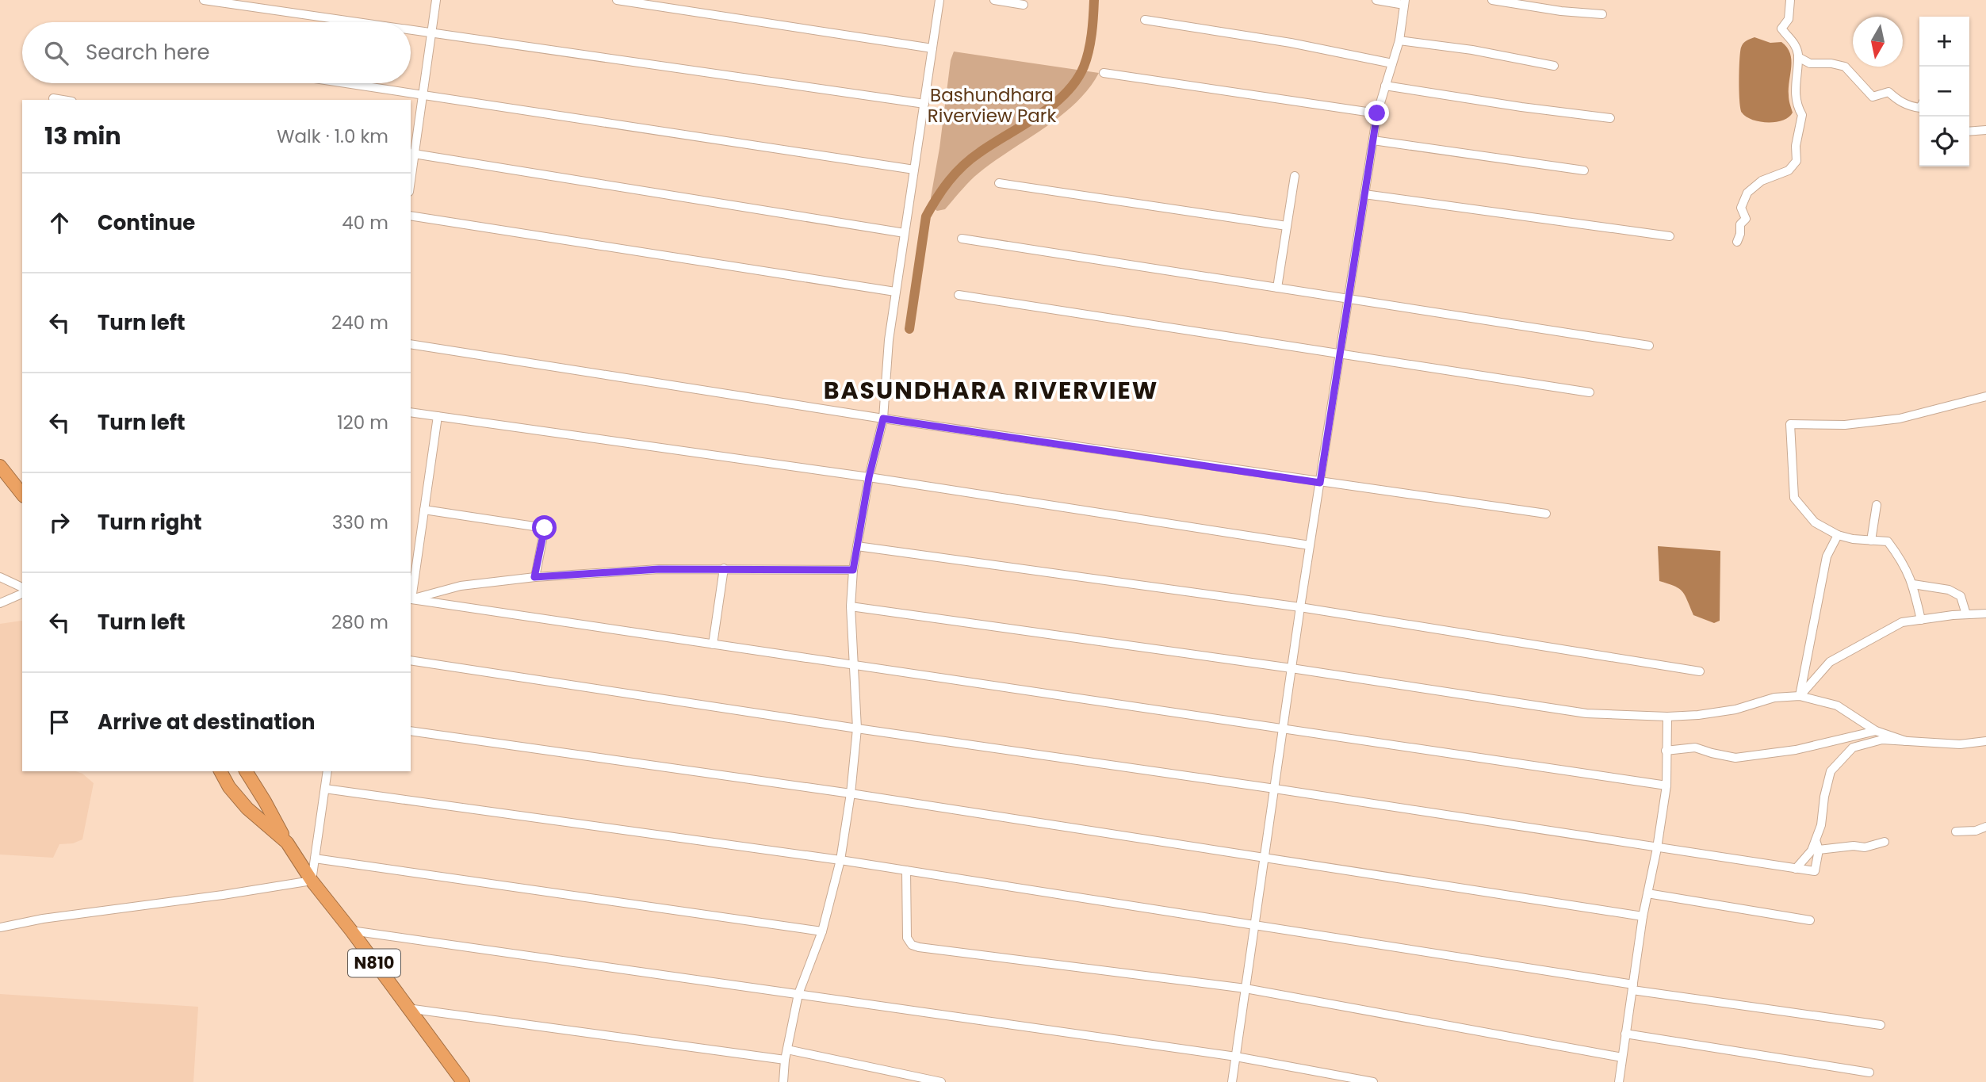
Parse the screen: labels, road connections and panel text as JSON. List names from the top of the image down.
{
  "streets": {
    "highway": ["N810"]
  },
  "districts": ["BASUNDHARA RIVERVIEW"],
  "parks": ["Bashundhara Riverview Park"],
  "north": "bottom",
  "page": {
    "map_buttons": ["+", "−"],
    "search": "Search here",
    "heading": ["13 min", "Walk · 1.0 km"],
    "list": [
      ["Continue", "40 m"],
      ["Turn left", "240 m"],
      ["Turn left", "120 m"],
      ["Turn right", "330 m"],
      ["Turn left", "280 m"],
      "Arrive at destination"
    ]
  }
}
